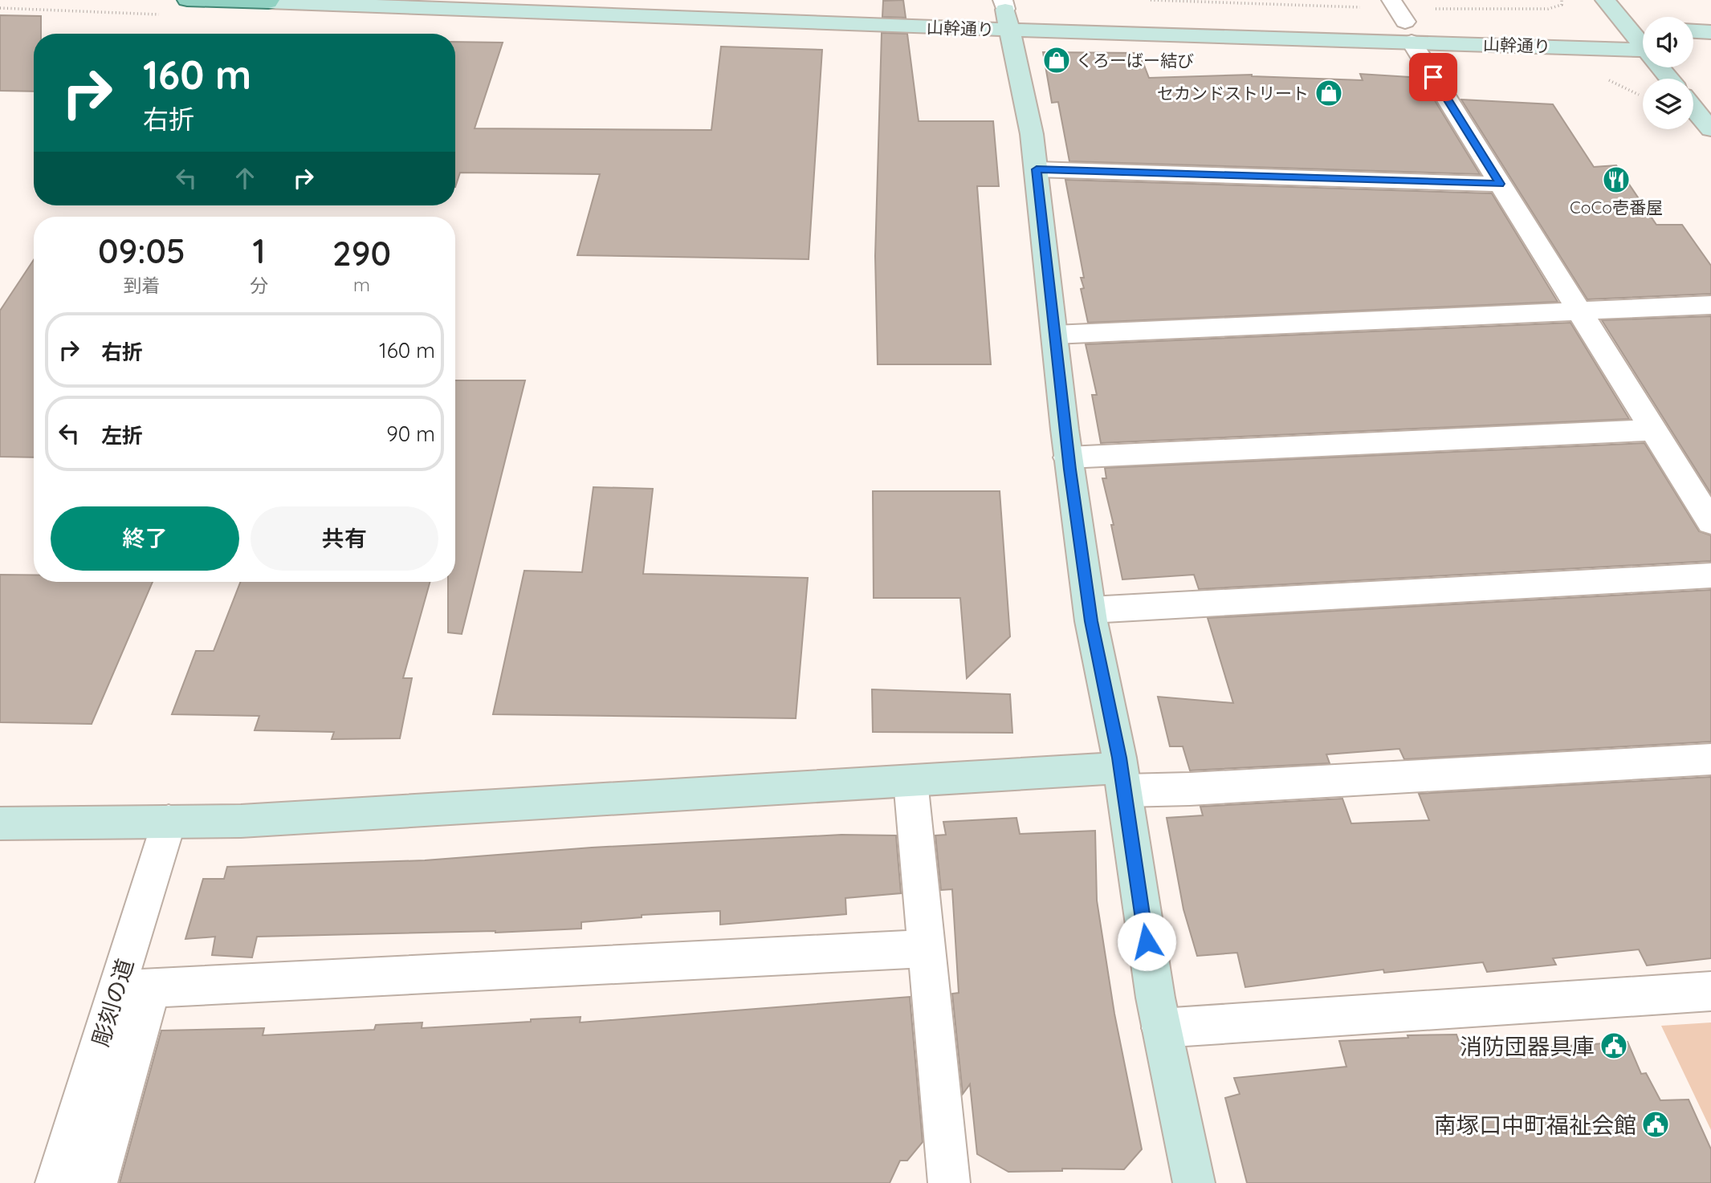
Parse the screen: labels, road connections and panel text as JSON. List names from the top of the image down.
{
  "streets": {
    "street": ["山幹通り", "彫刻の道"]
  },
  "places": {
    "shop": ["くろーばー結び", "セカンドストリート"],
    "restaurant": ["CoCo壱番屋"],
    "public building": ["消防団器具庫", "南塚口中町福祉会館"]
  },
  "page": {
    "turn": ["160 m", "右折"],
    "eta": [
      "09:05",
      "到着",
      "1",
      "分",
      "290",
      "m"
    ],
    "list": [
      {
        "name": "右折",
        "value": "160 m"
      },
      {
        "name": "左折",
        "value": "90 m"
      }
    ],
    "buttons": ["終了", "共有"]
  }
}
